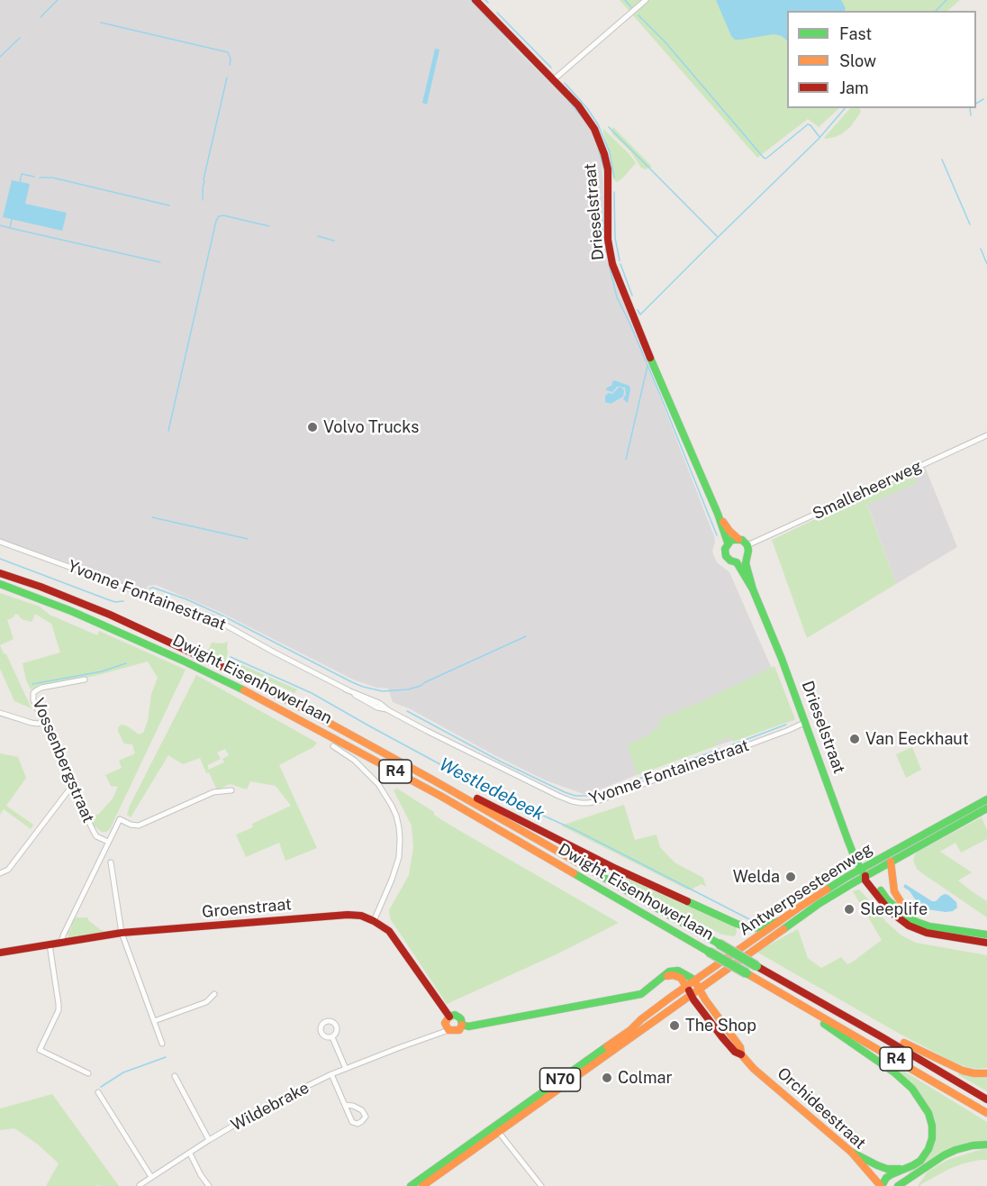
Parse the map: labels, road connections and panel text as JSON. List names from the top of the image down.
{
  "streets": {
    "main road": [
      "Drieselstraat",
      "Dwight Eisenhowerlaan",
      "R4",
      "Antwerpsesteenweg",
      "Groenstraat",
      "N70",
      "Orchideestraat"
    ],
    "street": [
      "Smalleheerweg",
      "Yvonne Fontainestraat",
      "Vossenbergstraat",
      "Wildebrake"
    ]
  },
  "crossings": [
    ["Drieselstraat", "Smalleheerweg"],
    ["Drieselstraat", "Yvonne Fontainestraat"],
    ["Drieselstraat", "Antwerpsesteenweg"],
    ["Antwerpsesteenweg", "Orchideestraat"],
    ["Groenstraat", "Wildebrake"]
  ],
  "water": ["Westledebeek"],
  "places": [
    "Volvo Trucks",
    "Van Eeckhaut",
    "Welda",
    "Sleeplife",
    "The Shop",
    "Colmar"
  ],
  "legend": ["Fast", "Slow", "Jam"]
}
